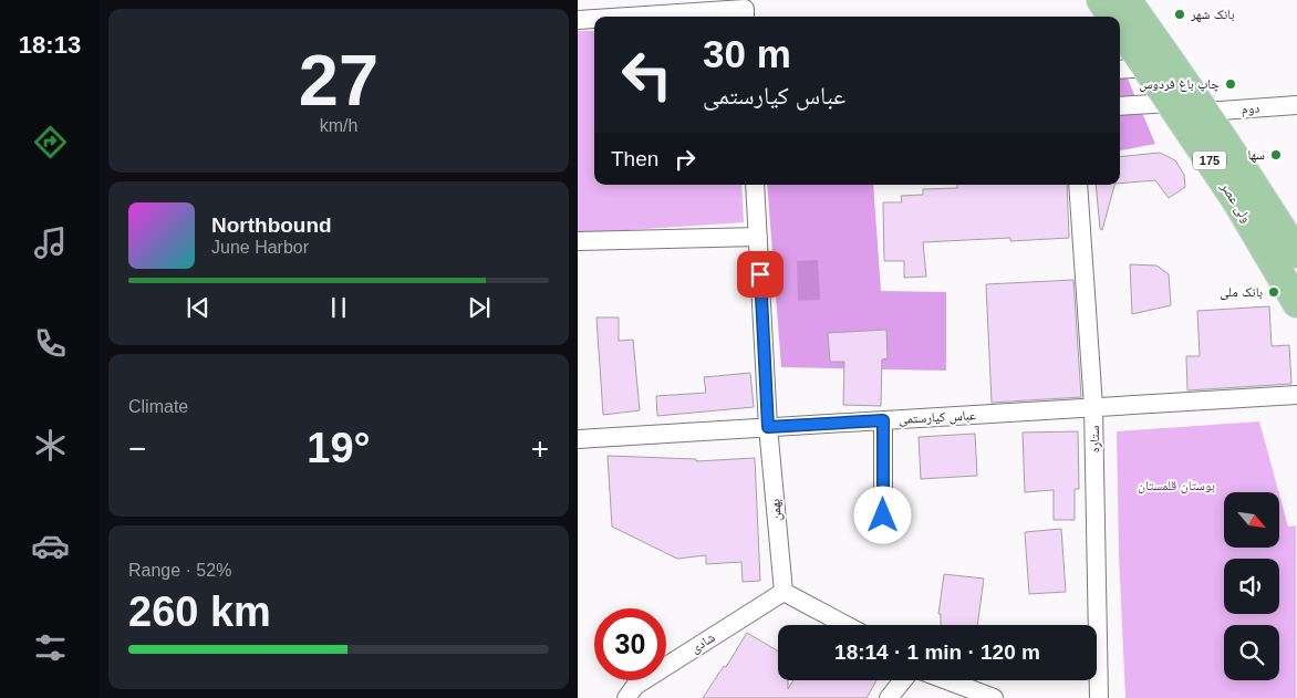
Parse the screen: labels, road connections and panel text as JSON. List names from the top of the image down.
{
  "streets": {
    "main road": ["175", "ولی عصر"],
    "street": [
      "دوم",
      "عباس کیارستمی",
      "ستاره",
      "بهمن",
      "شادی"
    ]
  },
  "crossings": [
    ["دوم", "ولی عصر"],
    ["عباس کیارستمی", "ستاره"],
    ["عباس کیارستمی", "بهمن"],
    ["بهمن", "شادی"]
  ],
  "parks": ["بوستان قلمستان"],
  "places": [
    "بانک شهر",
    "چاپ باغ فردوس",
    "سها",
    "بانک ملی"
  ],
  "north": "bottom right",
  "page": {
    "tabs": "18:13",
    "tile": [
      ["27", "km/h"],
      "Climate",
      ["Range · 52%", "260 km"]
    ],
    "turn": ["30 m", "عباس کیارستمی"],
    "then": "Then",
    "song": ["Northbound", "June Harbor"],
    "heat": ["−", "19°", "+"],
    "limit": "30",
    "trip": "18:14 · 1 min · 120 m"
  }
}
